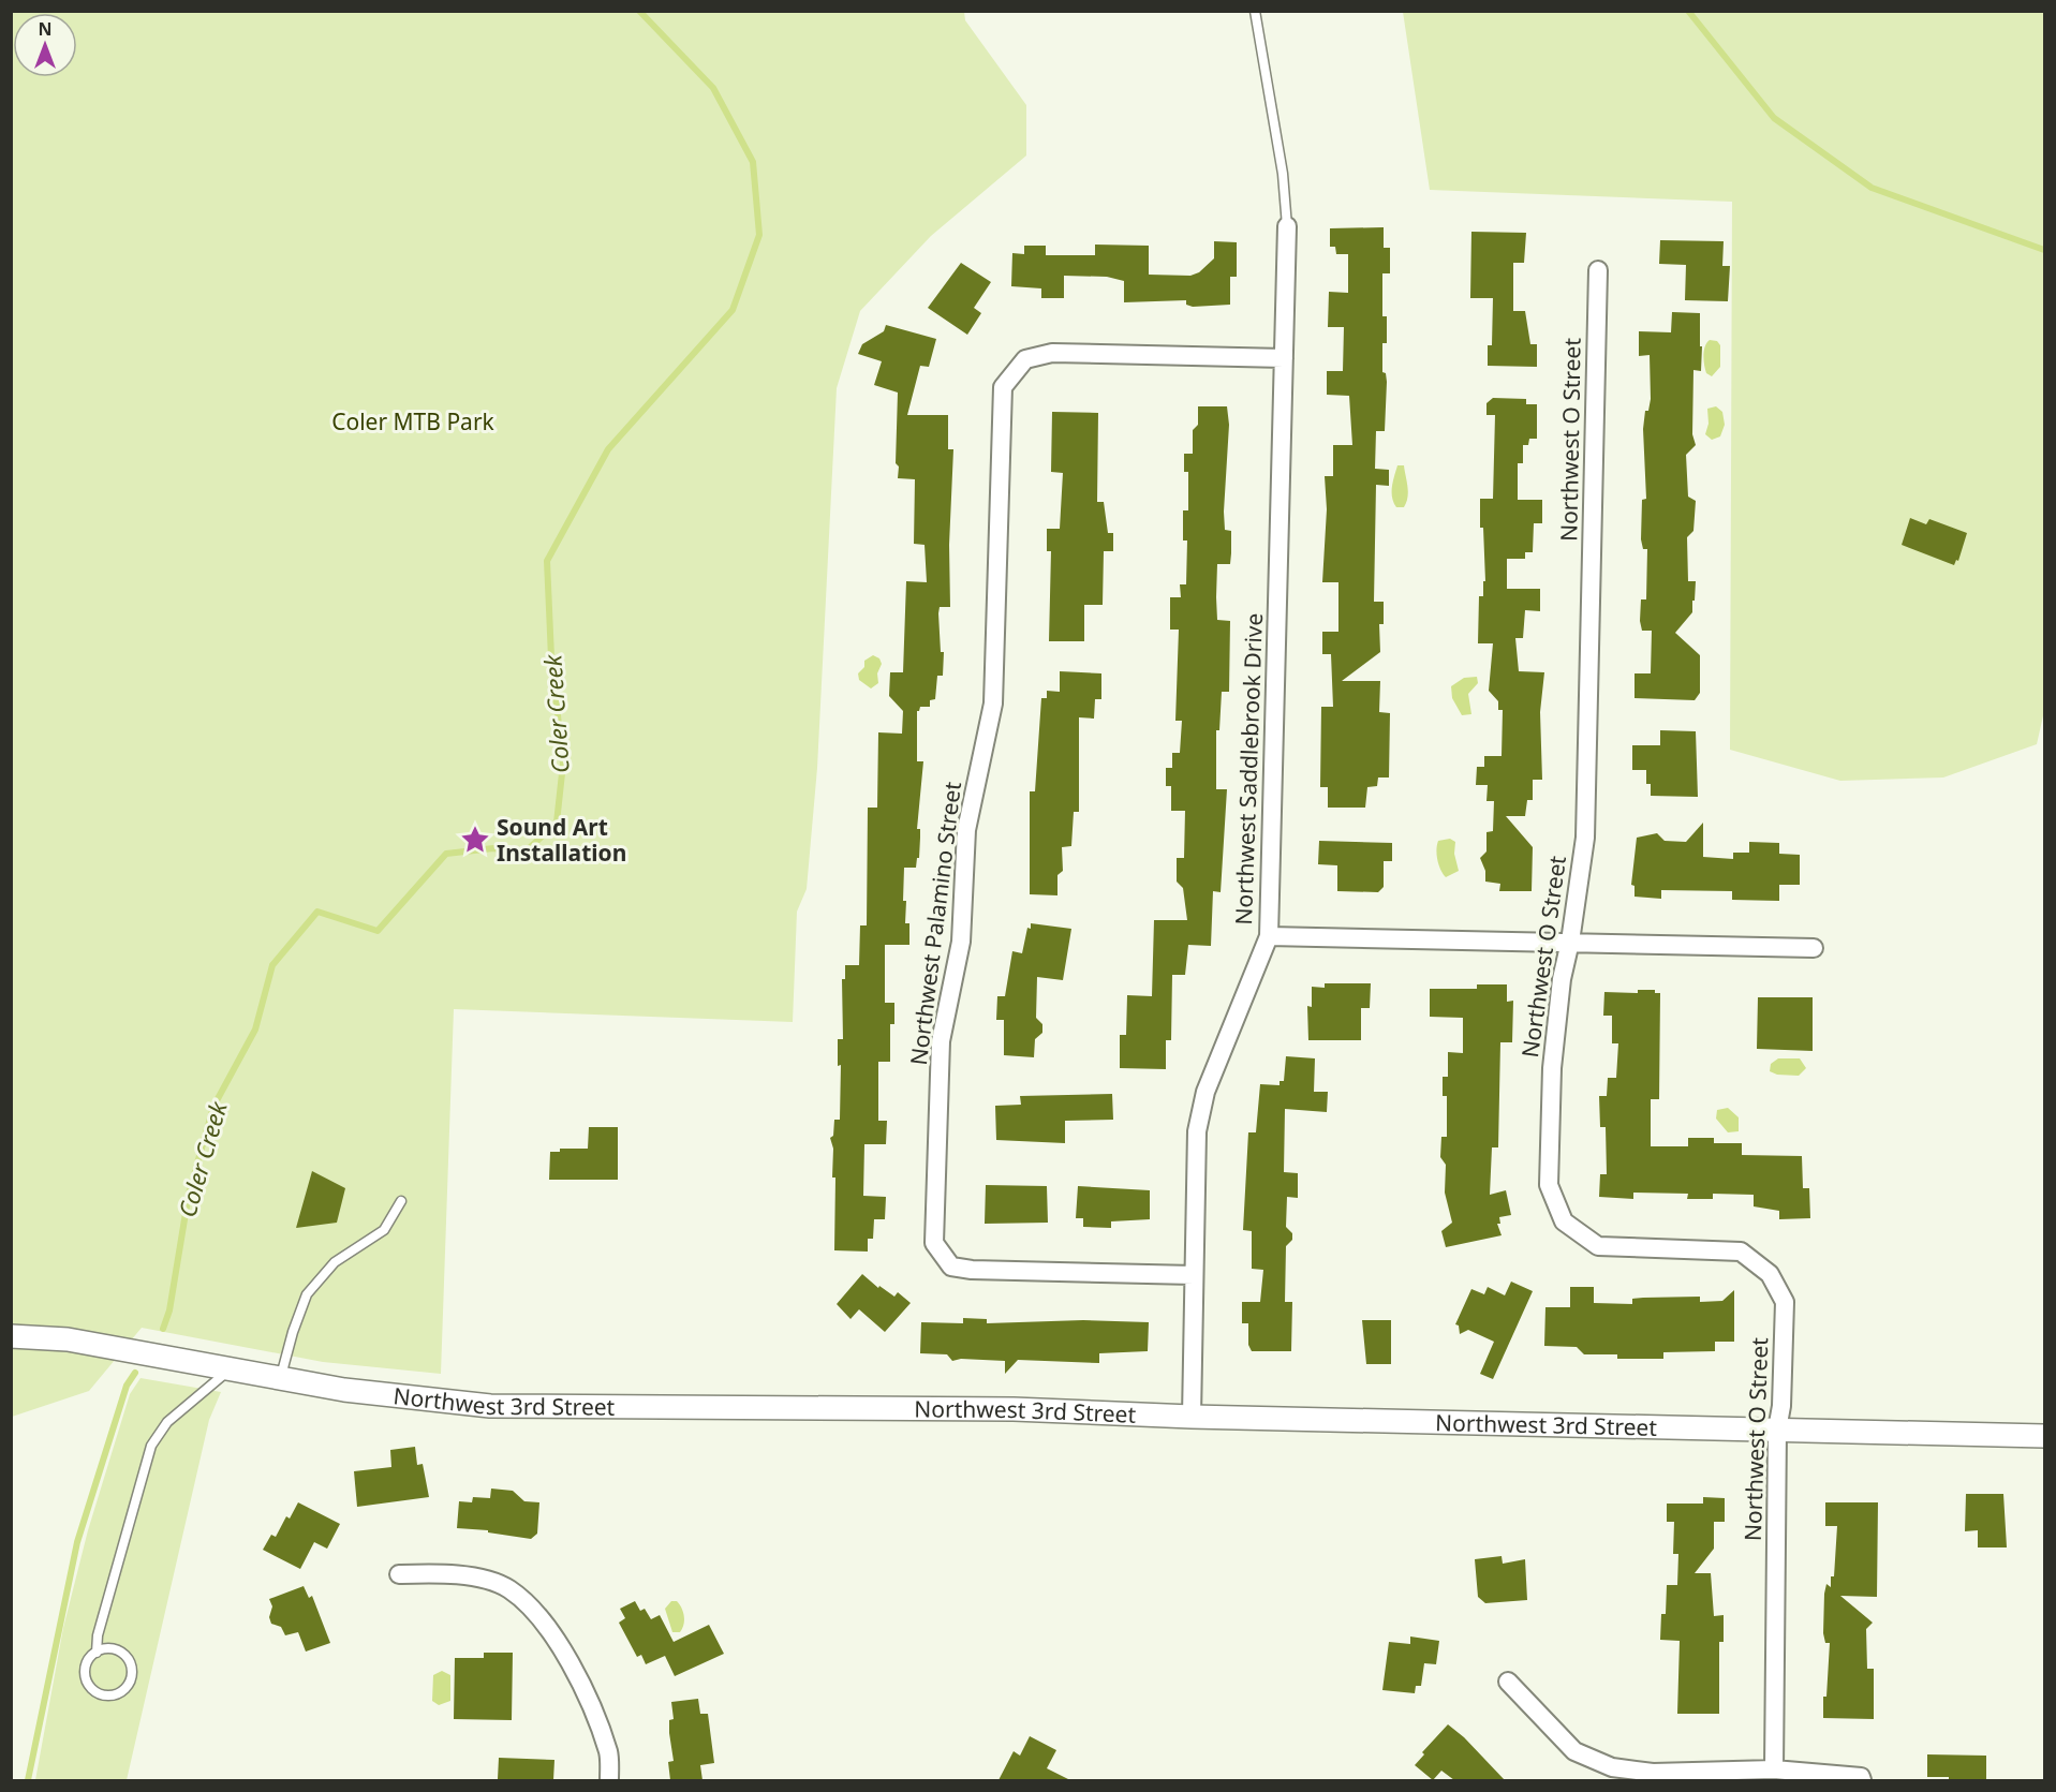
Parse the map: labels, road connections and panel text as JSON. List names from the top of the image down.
{
  "streets": {
    "street": [
      "Northwest O Street",
      "Northwest Saddlebrook Drive",
      "Northwest Palamino Street",
      "Northwest 3rd Street"
    ]
  },
  "crossings": [
    ["Northwest O Street", "Northwest 3rd Street"],
    ["Northwest Saddlebrook Drive", "Northwest Palamino Street"],
    ["Northwest Saddlebrook Drive", "Northwest 3rd Street"]
  ],
  "water": ["Coler Creek"],
  "parks": ["Coler MTB Park"],
  "places": {
    "place": ["Sound Art Installation"]
  },
  "north": "top"
}
